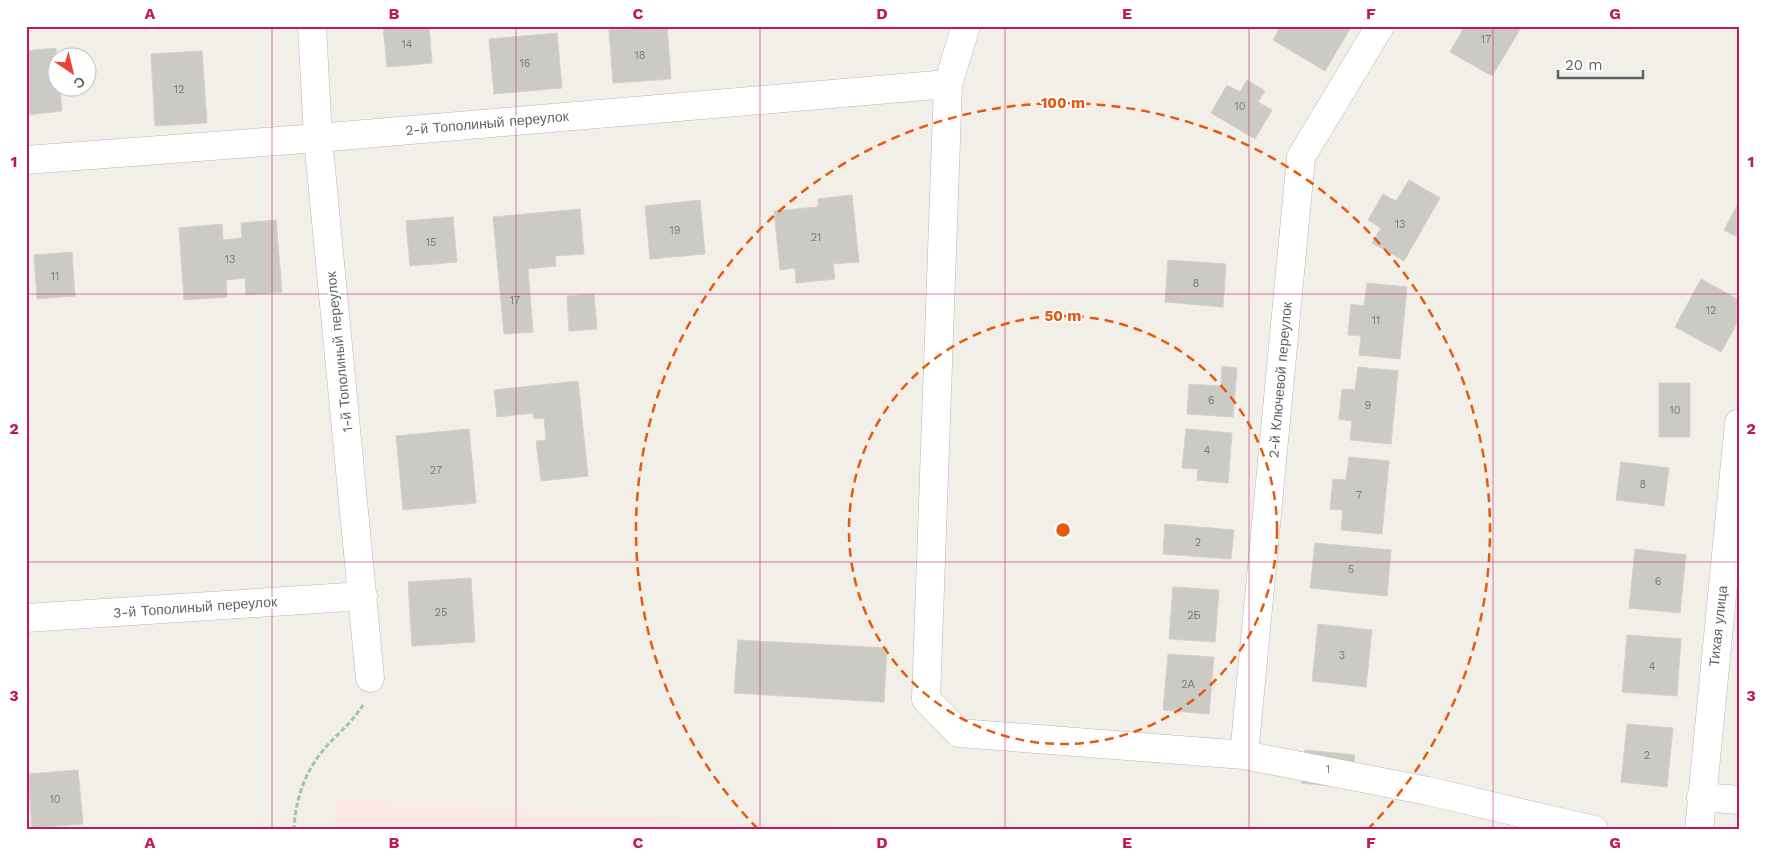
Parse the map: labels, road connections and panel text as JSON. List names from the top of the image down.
{
  "streets": {
    "street": [
      "2-й Тополиный переулок",
      "1-й Тополиный переулок",
      "2-й Ключевой переулок",
      "3-й Тополиный переулок",
      "Тихая улица"
    ]
  },
  "crossings": [
    ["2-й Тополиный переулок", "1-й Тополиный переулок"],
    ["1-й Тополиный переулок", "3-й Тополиный переулок"]
  ],
  "house_numbers": [
    "17",
    "14",
    "18",
    "16",
    "12",
    "10",
    "13",
    "19",
    "21",
    "15",
    "13",
    "11",
    "8",
    "17",
    "12",
    "11",
    "6",
    "9",
    "10",
    "4",
    "27",
    "8",
    "7",
    "2",
    "5",
    "6",
    "25",
    "2Б",
    "3",
    "4",
    "2А",
    "2",
    "1",
    "10"
  ],
  "scale_bar": "20 m",
  "north": "bottom right",
  "grid": {
    "columns": [
      "A",
      "B",
      "C",
      "D",
      "E",
      "F",
      "G"
    ],
    "rows": ["1", "2", "3"]
  },
  "rings": ["100 m", "50 m"]
}
